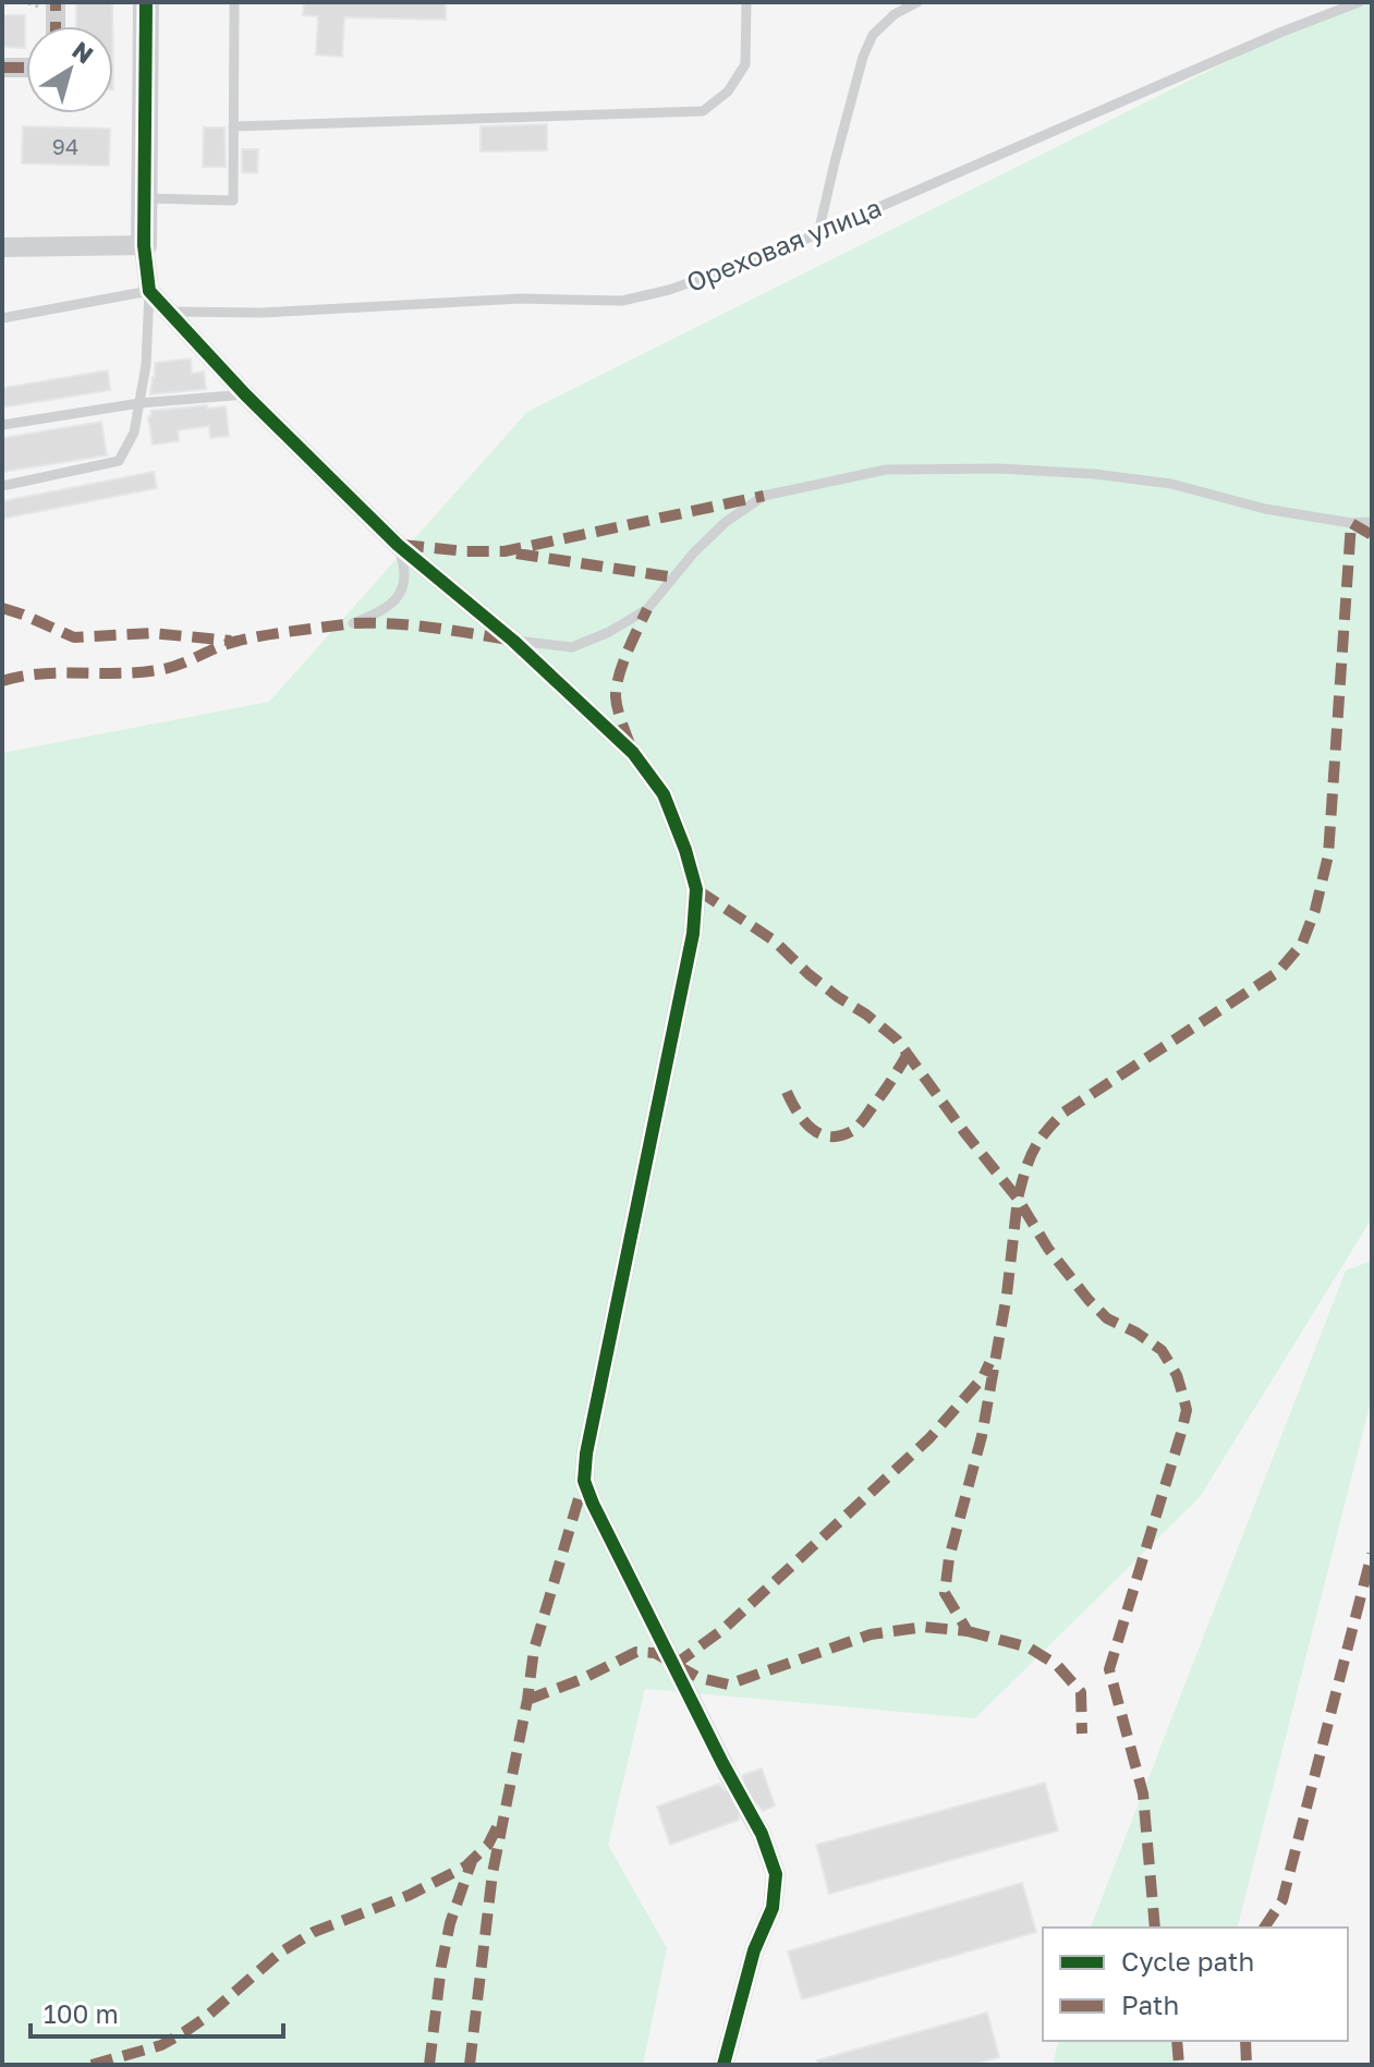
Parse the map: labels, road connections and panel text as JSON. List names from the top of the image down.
{
  "streets": {
    "lane": ["Ореховая улица"]
  },
  "house_numbers": ["94"],
  "legend": ["Cycle path", "Path"],
  "scale_bar": "100 m",
  "north": "top right"
}
